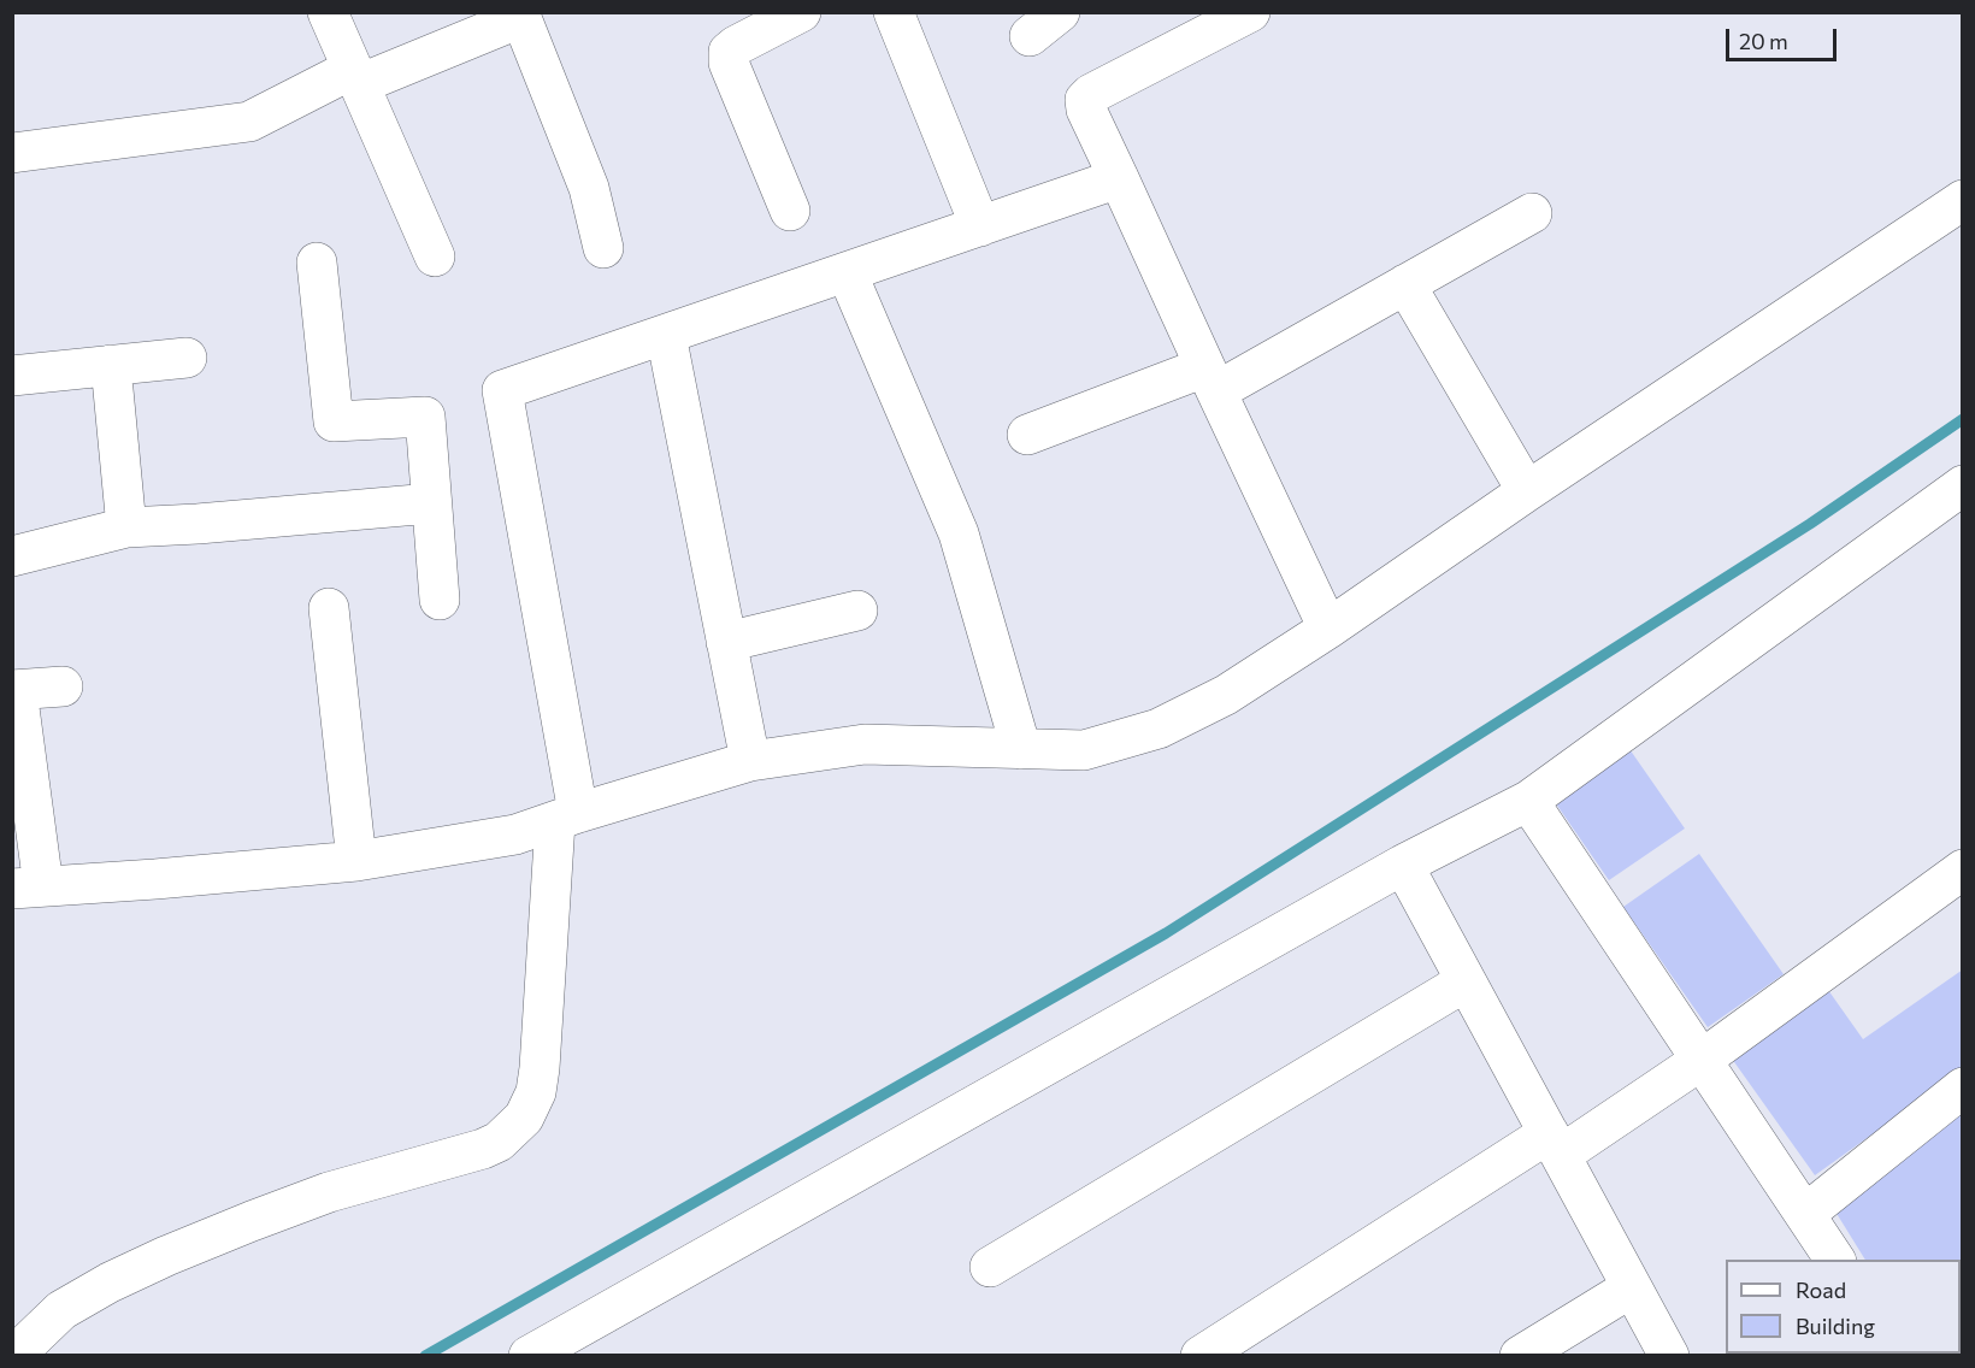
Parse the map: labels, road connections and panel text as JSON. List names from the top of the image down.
{
  "legend": ["Road", "Building"],
  "scale_bar": "20 m"
}
